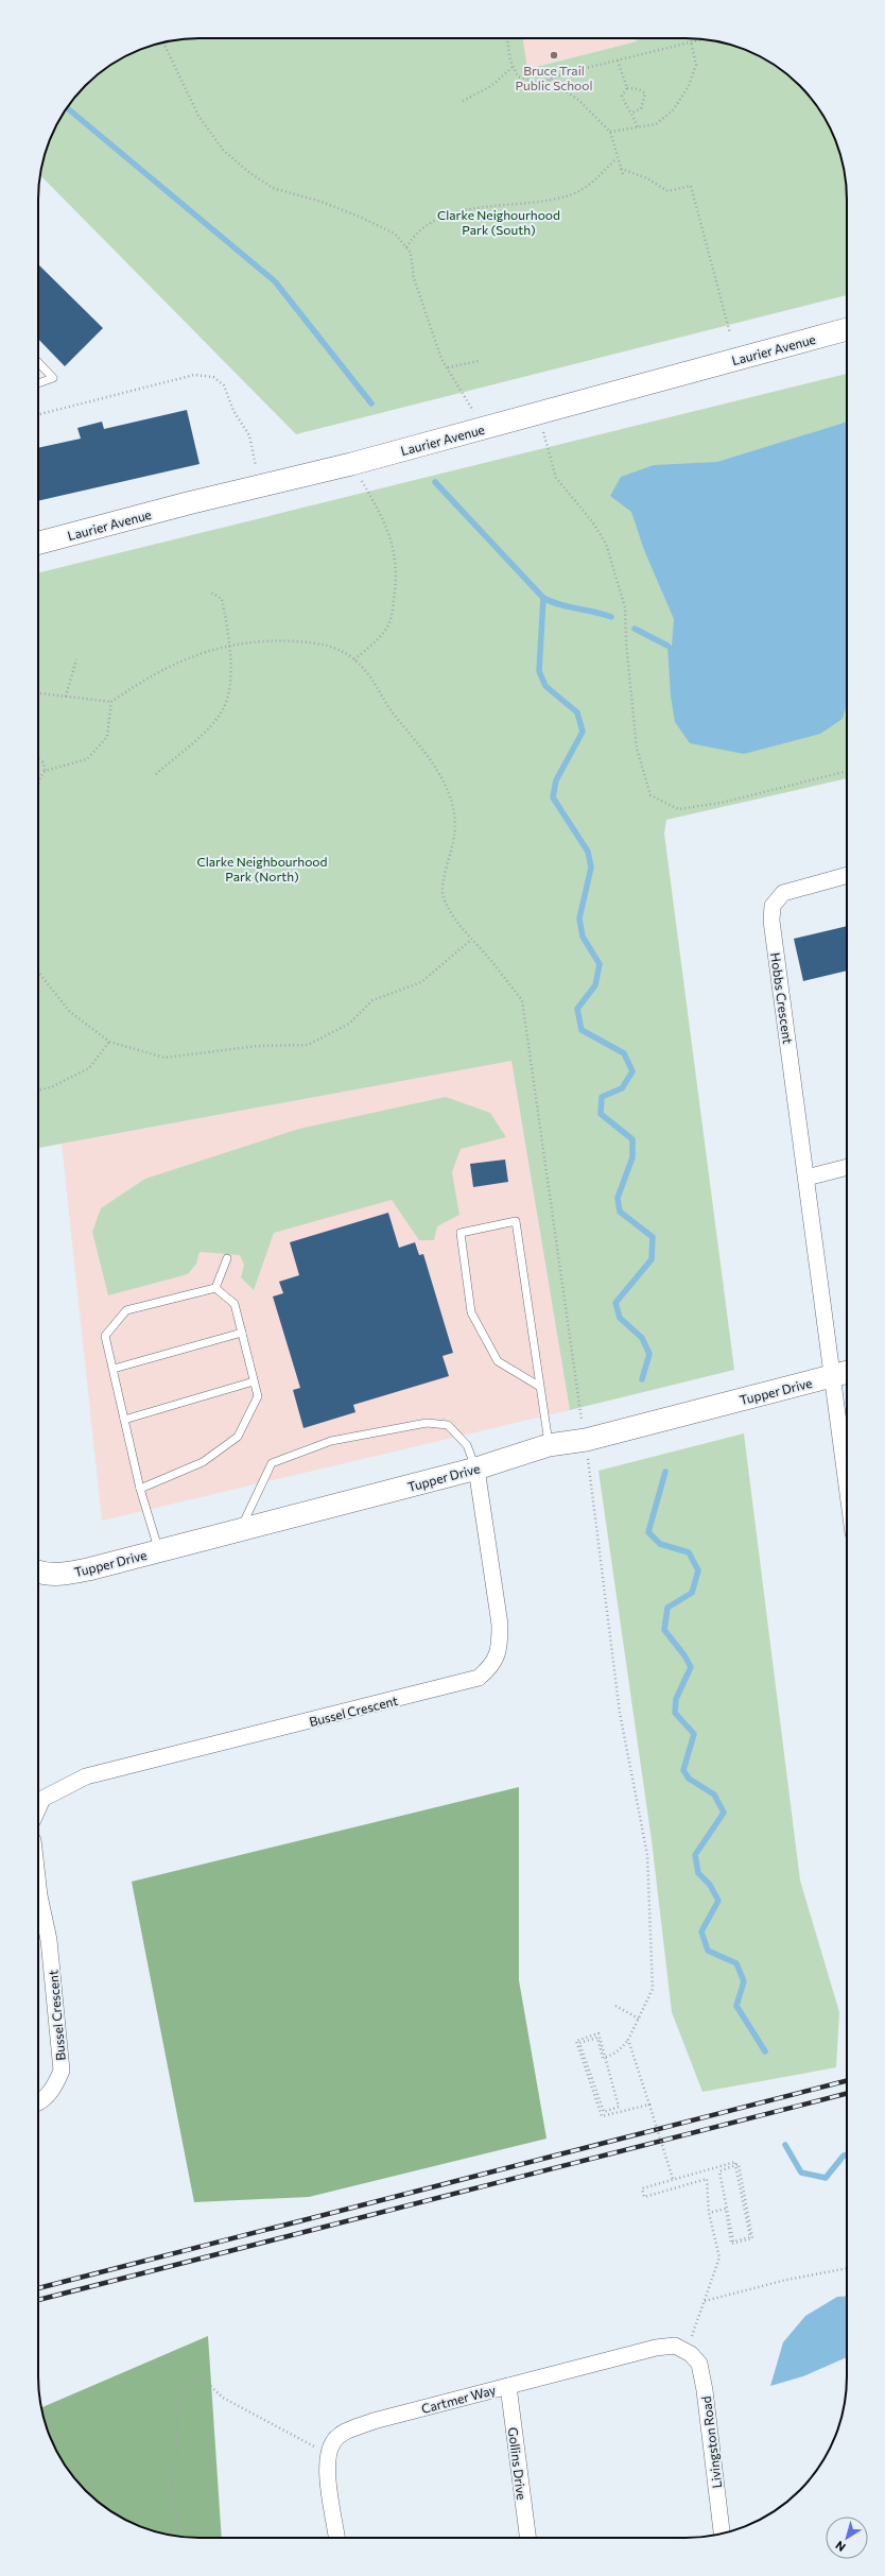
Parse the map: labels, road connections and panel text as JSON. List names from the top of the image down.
{
  "streets": {
    "street": [
      "Laurier Avenue",
      "Hobbs Crescent",
      "Tupper Drive",
      "Bussel Crescent",
      "Cartmer Way",
      "Livingston Road",
      "Gollins Drive"
    ]
  },
  "crossings": [
    ["Hobbs Crescent", "Tupper Drive"],
    ["Tupper Drive", "Bussel Crescent"],
    ["Cartmer Way", "Livingston Road"],
    ["Cartmer Way", "Gollins Drive"]
  ],
  "parks": ["Clarke Neighourhood Park (South)", "Clarke Neighbourhood Park (North)"],
  "places": ["Bruce Trail Public School"],
  "north": "bottom left"
}
